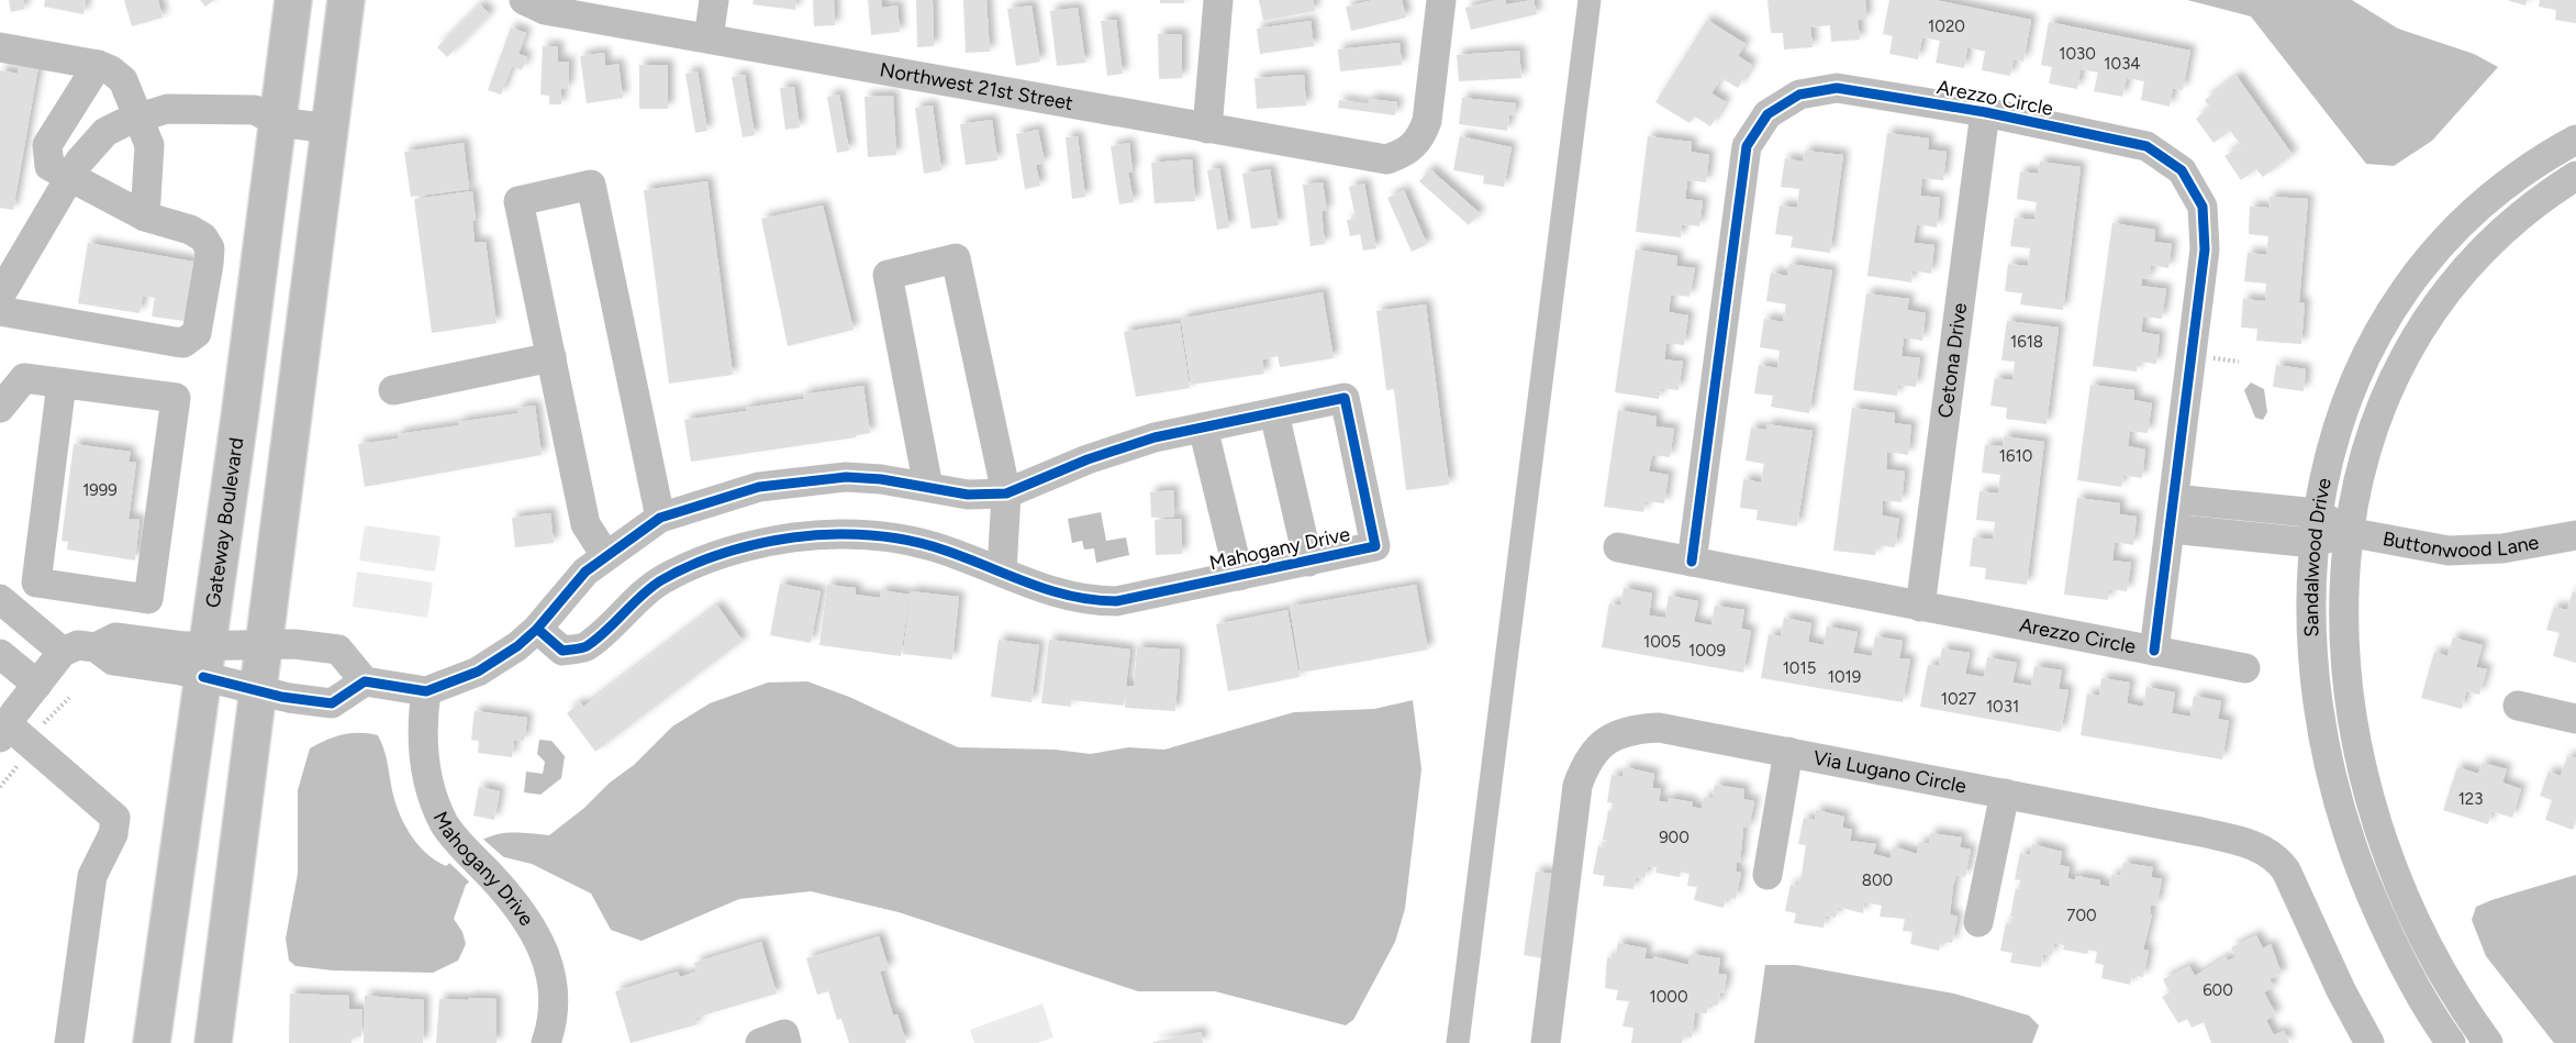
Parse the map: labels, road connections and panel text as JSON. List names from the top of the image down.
{
  "streets": {
    "main road": ["Gateway Boulevard"],
    "street": [
      "Northwest 21st Street",
      "Arezzo Circle",
      "Cetona Drive",
      "Buttonwood Lane",
      "Mahogany Drive",
      "Sandalwood Drive",
      "Via Lugano Circle"
    ]
  },
  "crossings": [
    ["Arezzo Circle", "Cetona Drive"],
    ["Buttonwood Lane", "Sandalwood Drive"]
  ],
  "house_numbers": [
    "1020",
    "1030",
    "1034",
    "1618",
    "1610",
    "1999",
    "1005",
    "1009",
    "1015",
    "1019",
    "1027",
    "1031",
    "123",
    "900",
    "800",
    "700",
    "600",
    "1000"
  ]
}
